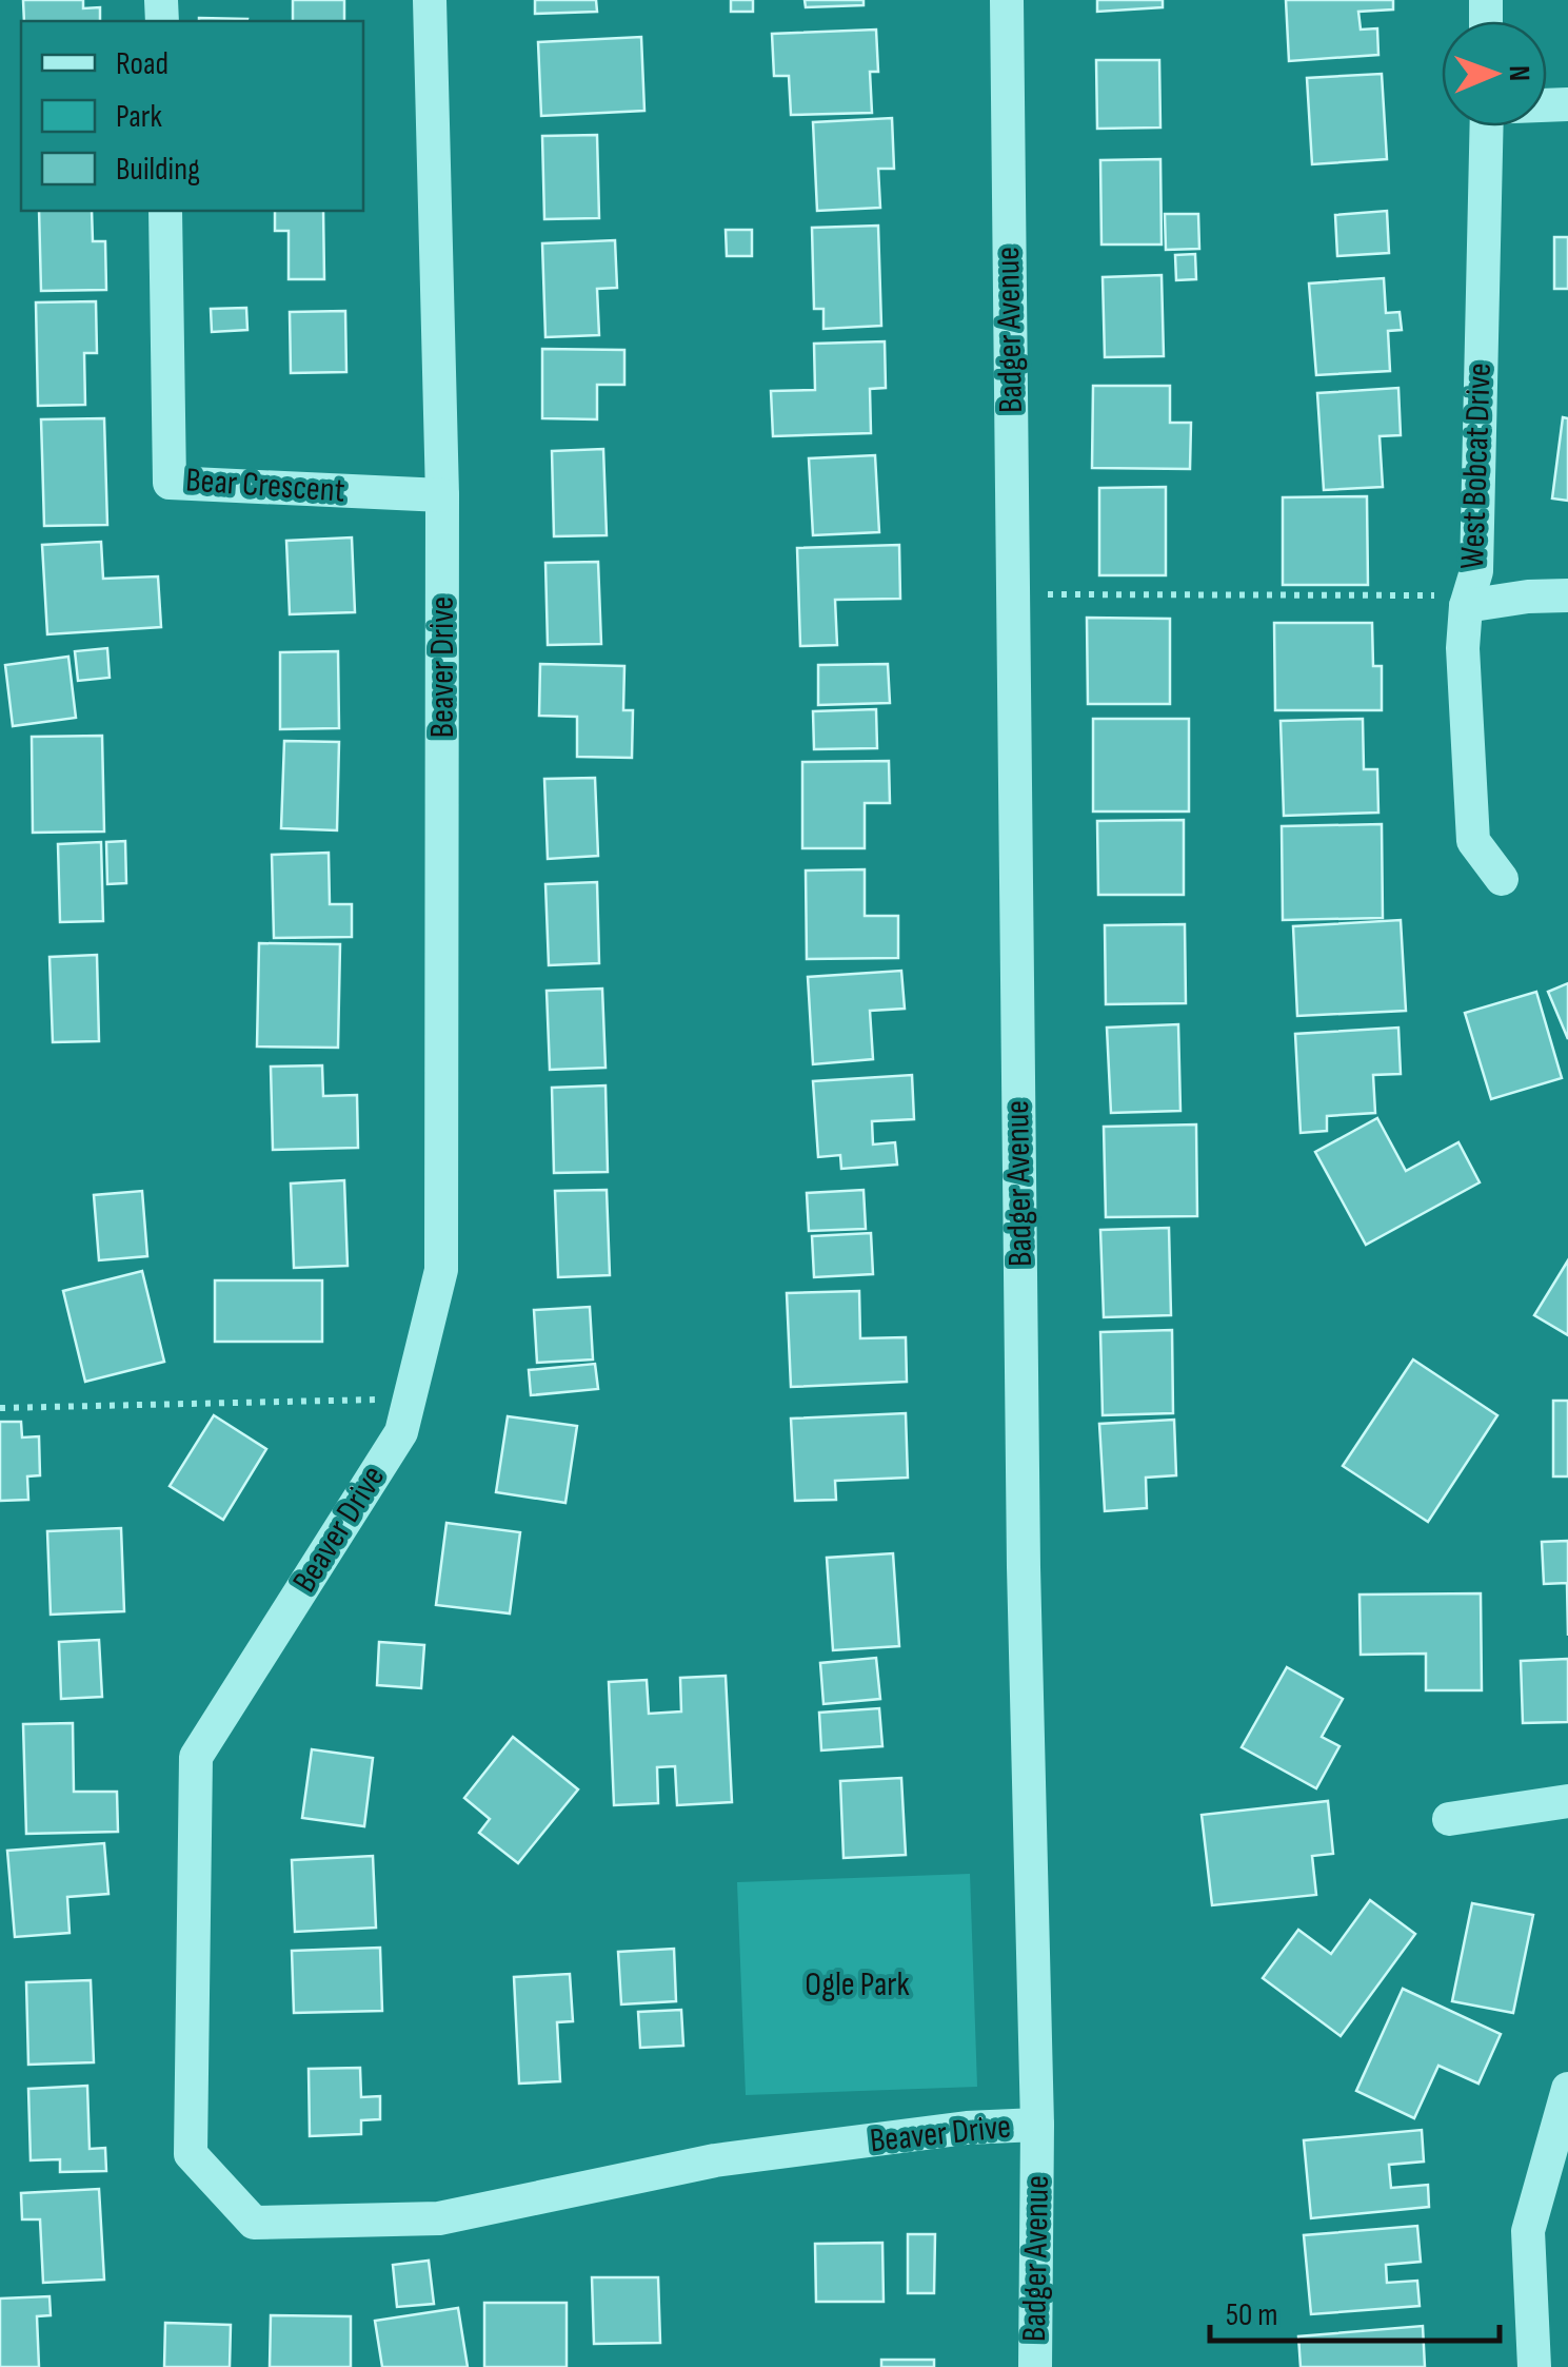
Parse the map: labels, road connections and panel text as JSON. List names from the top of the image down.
{
  "streets": {
    "street": [
      "Badger Avenue",
      "West Bobcat Drive",
      "Bear Crescent",
      "Beaver Drive"
    ]
  },
  "crossings": [
    ["Badger Avenue", "Beaver Drive"],
    ["Bear Crescent", "Beaver Drive"]
  ],
  "parks": ["Ogle Park"],
  "legend": ["Road", "Park", "Building"],
  "scale_bar": "50 m",
  "north": "right"
}
